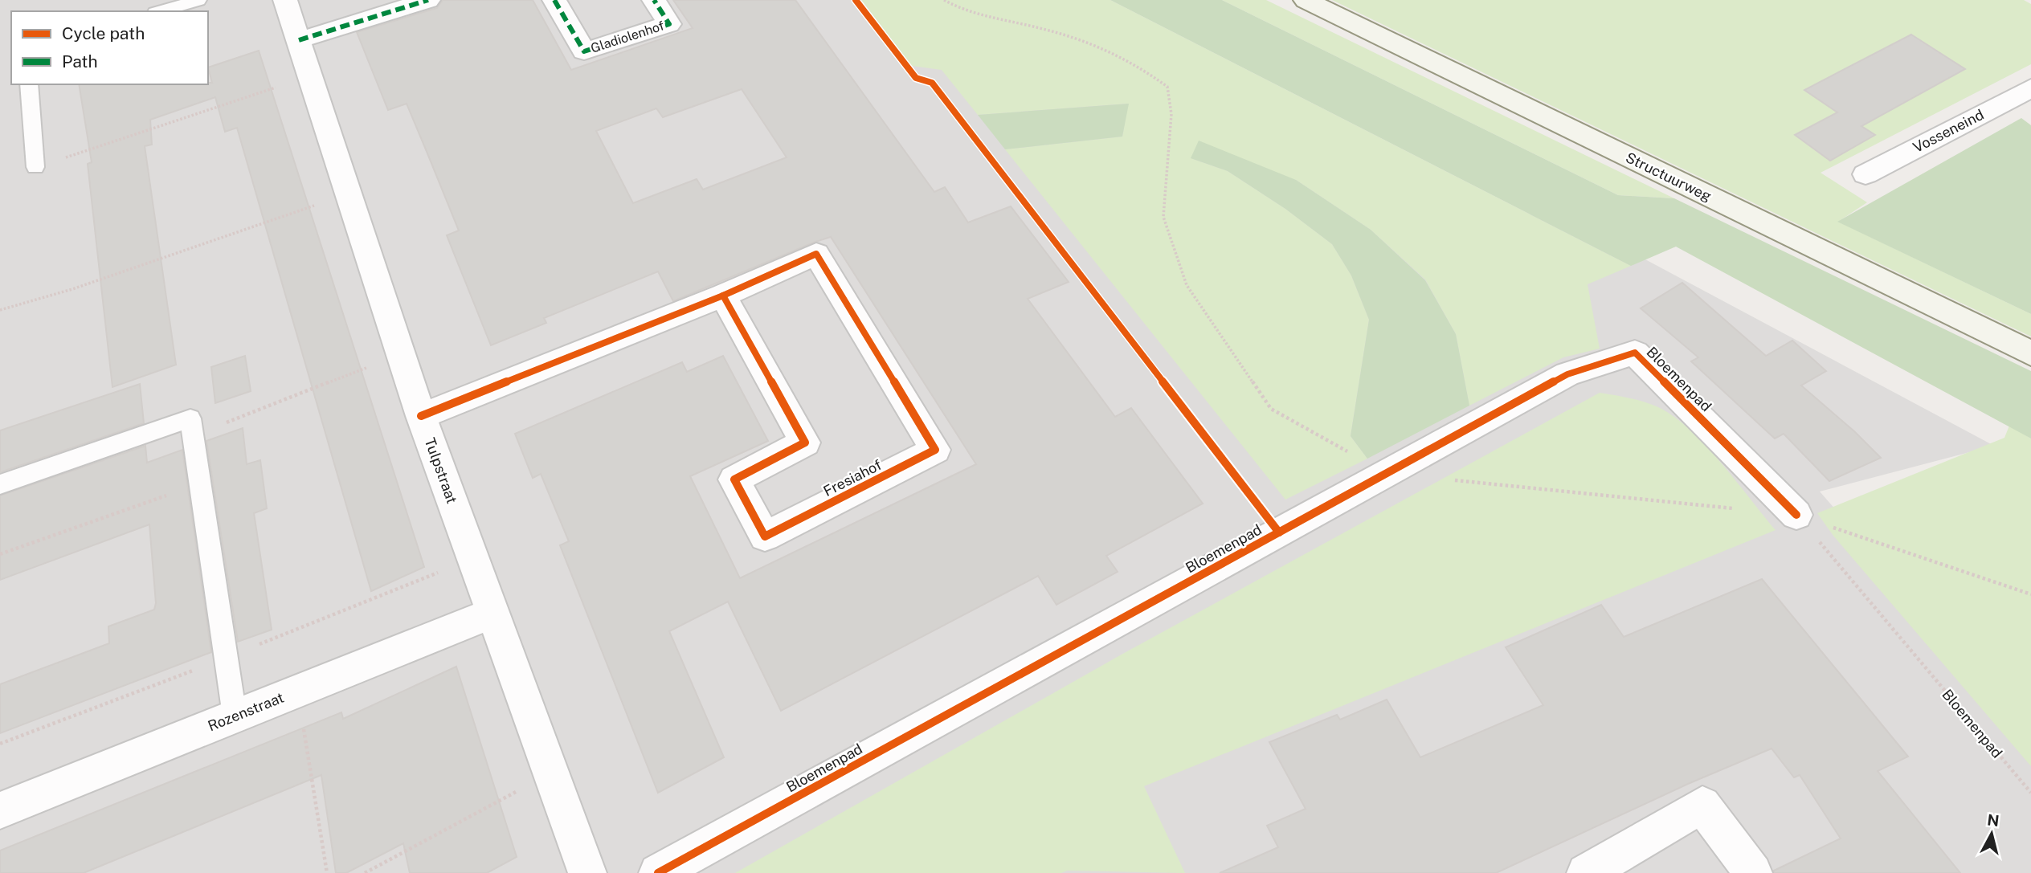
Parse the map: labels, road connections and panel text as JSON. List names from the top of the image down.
{
  "streets": {
    "main road": ["Structuurweg"],
    "street": [
      "Gladiolenhof",
      "Vosseneind",
      "Bloemenpad",
      "Tulpstraat",
      "Fresiahof",
      "Rozenstraat"
    ]
  },
  "crossings": [
    ["Tulpstraat", "Fresiahof"],
    ["Tulpstraat", "Rozenstraat"]
  ],
  "legend": ["Cycle path", "Path"],
  "north": "top"
}
